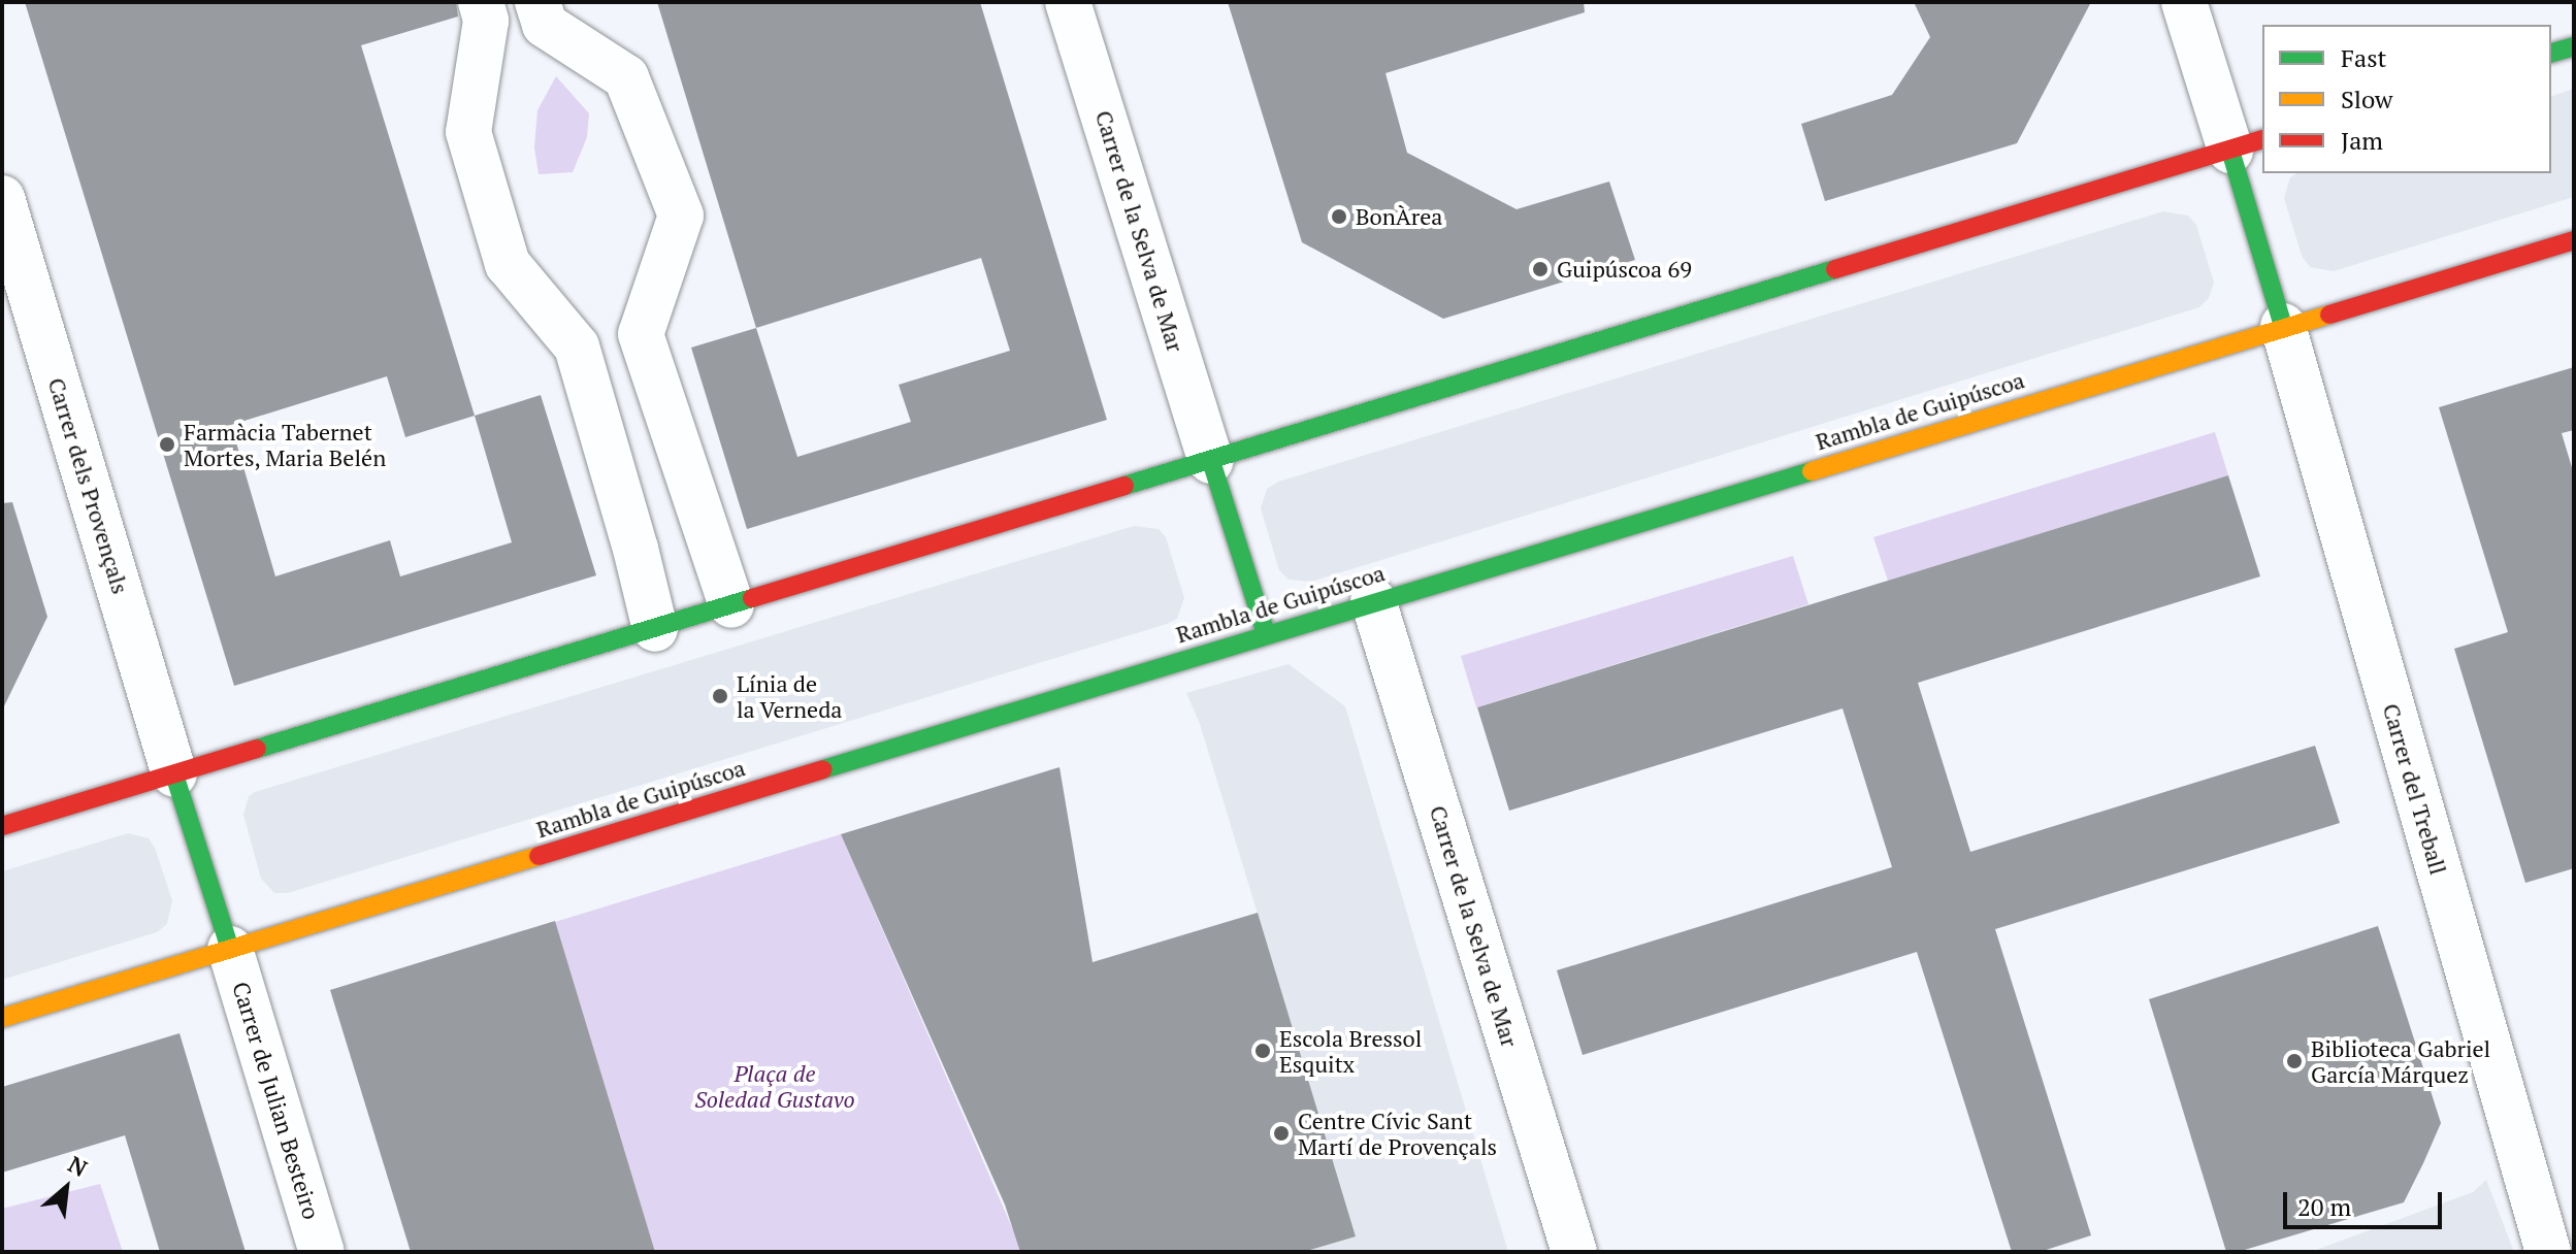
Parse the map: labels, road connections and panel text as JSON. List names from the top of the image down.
{
  "streets": {
    "street": [
      "Carrer de la Selva de Mar",
      "Rambla de Guipúscoa",
      "Carrer dels Provençals",
      "Carrer del Treball",
      "Carrer de Julian Besteiro"
    ]
  },
  "crossings": [
    ["Carrer de la Selva de Mar", "Rambla de Guipúscoa"],
    ["Rambla de Guipúscoa", "Carrer del Treball"],
    ["Rambla de Guipúscoa", "Carrer de Julian Besteiro"]
  ],
  "parks": ["Plaça de Soledad Gustavo"],
  "places": [
    "BonÀrea",
    "Guipúscoa 69",
    "Farmàcia Tabernet Mortes, Maria Belén",
    "Línia de la Verneda",
    "Escola Bressol Esquitx",
    "Biblioteca Gabriel García Márquez",
    "Centre Cívic Sant Martí de Provençals"
  ],
  "legend": ["Fast", "Slow", "Jam"],
  "scale_bar": "20 m",
  "north": "top right"
}
